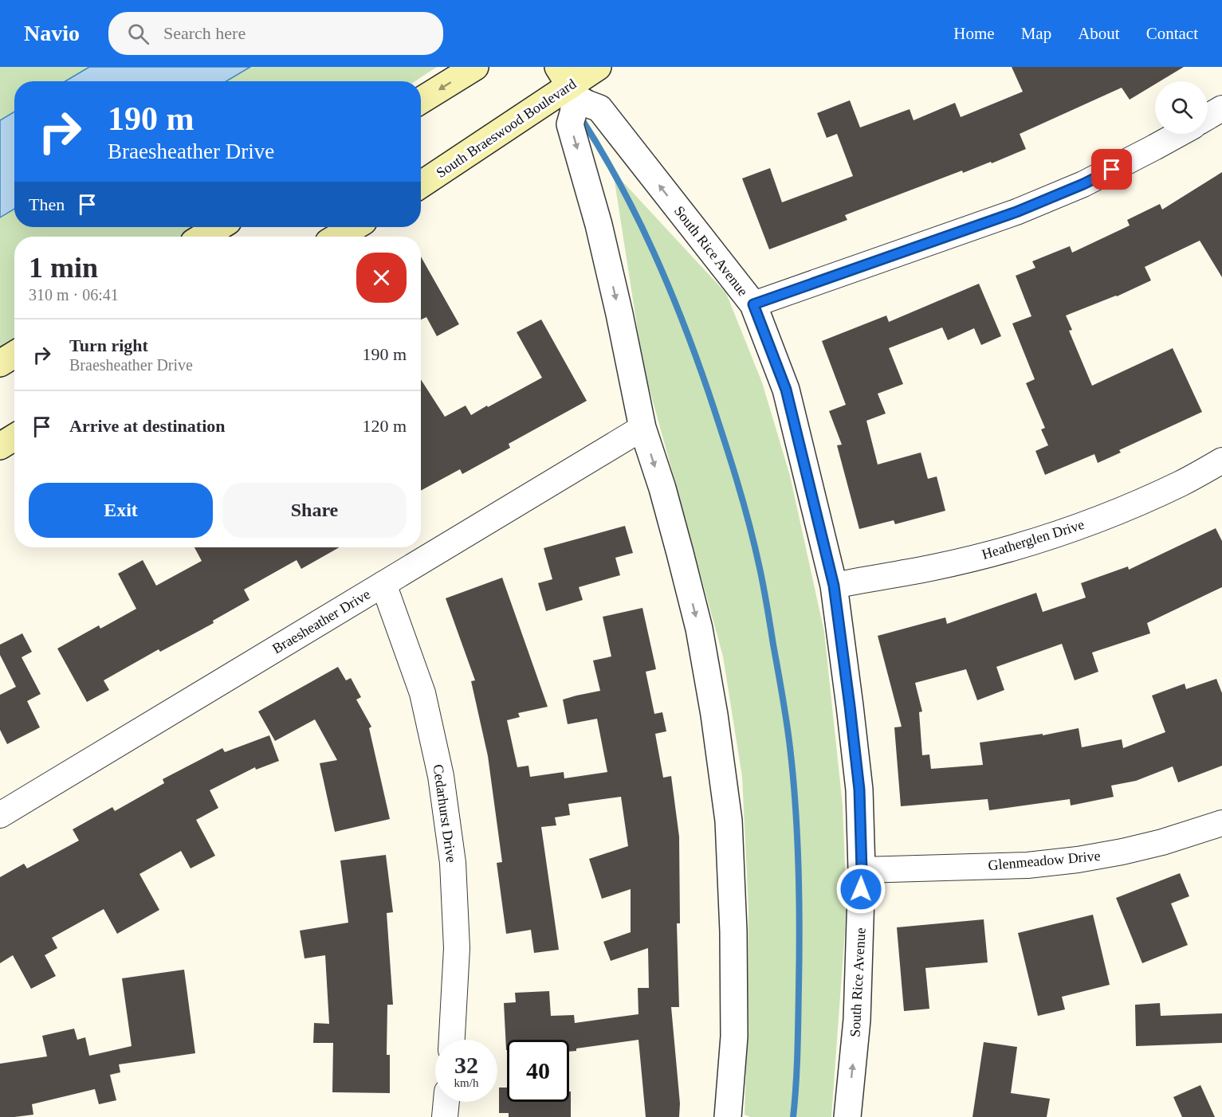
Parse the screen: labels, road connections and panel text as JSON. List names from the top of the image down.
{
  "streets": {
    "main road": ["South Braeswood Boulevard"],
    "street": [
      "South Rice Avenue",
      "Heatherglen Drive",
      "Braesheather Drive",
      "Cedarhurst Drive",
      "Glenmeadow Drive"
    ]
  },
  "crossings": [
    ["South Braeswood Boulevard", "South Rice Avenue"],
    ["South Rice Avenue", "Heatherglen Drive"],
    ["South Rice Avenue", "Glenmeadow Drive"],
    ["Braesheather Drive", "Cedarhurst Drive"]
  ],
  "page": {
    "header": "Navio",
    "search": "Search here",
    "nav": [
      "Home",
      "Map",
      "About",
      "Contact"
    ],
    "turn": ["190 m", "Braesheather Drive"],
    "then": "Then",
    "heading": ["1 min", "310 m · 06:41"],
    "list": [
      {
        "name": "Turn right",
        "note": "Braesheather Drive",
        "value": "190 m"
      },
      {
        "name": "Arrive at destination",
        "value": "120 m"
      }
    ],
    "buttons": ["Exit", "Share"],
    "speed": "32 km/h",
    "limit": "40"
  }
}
